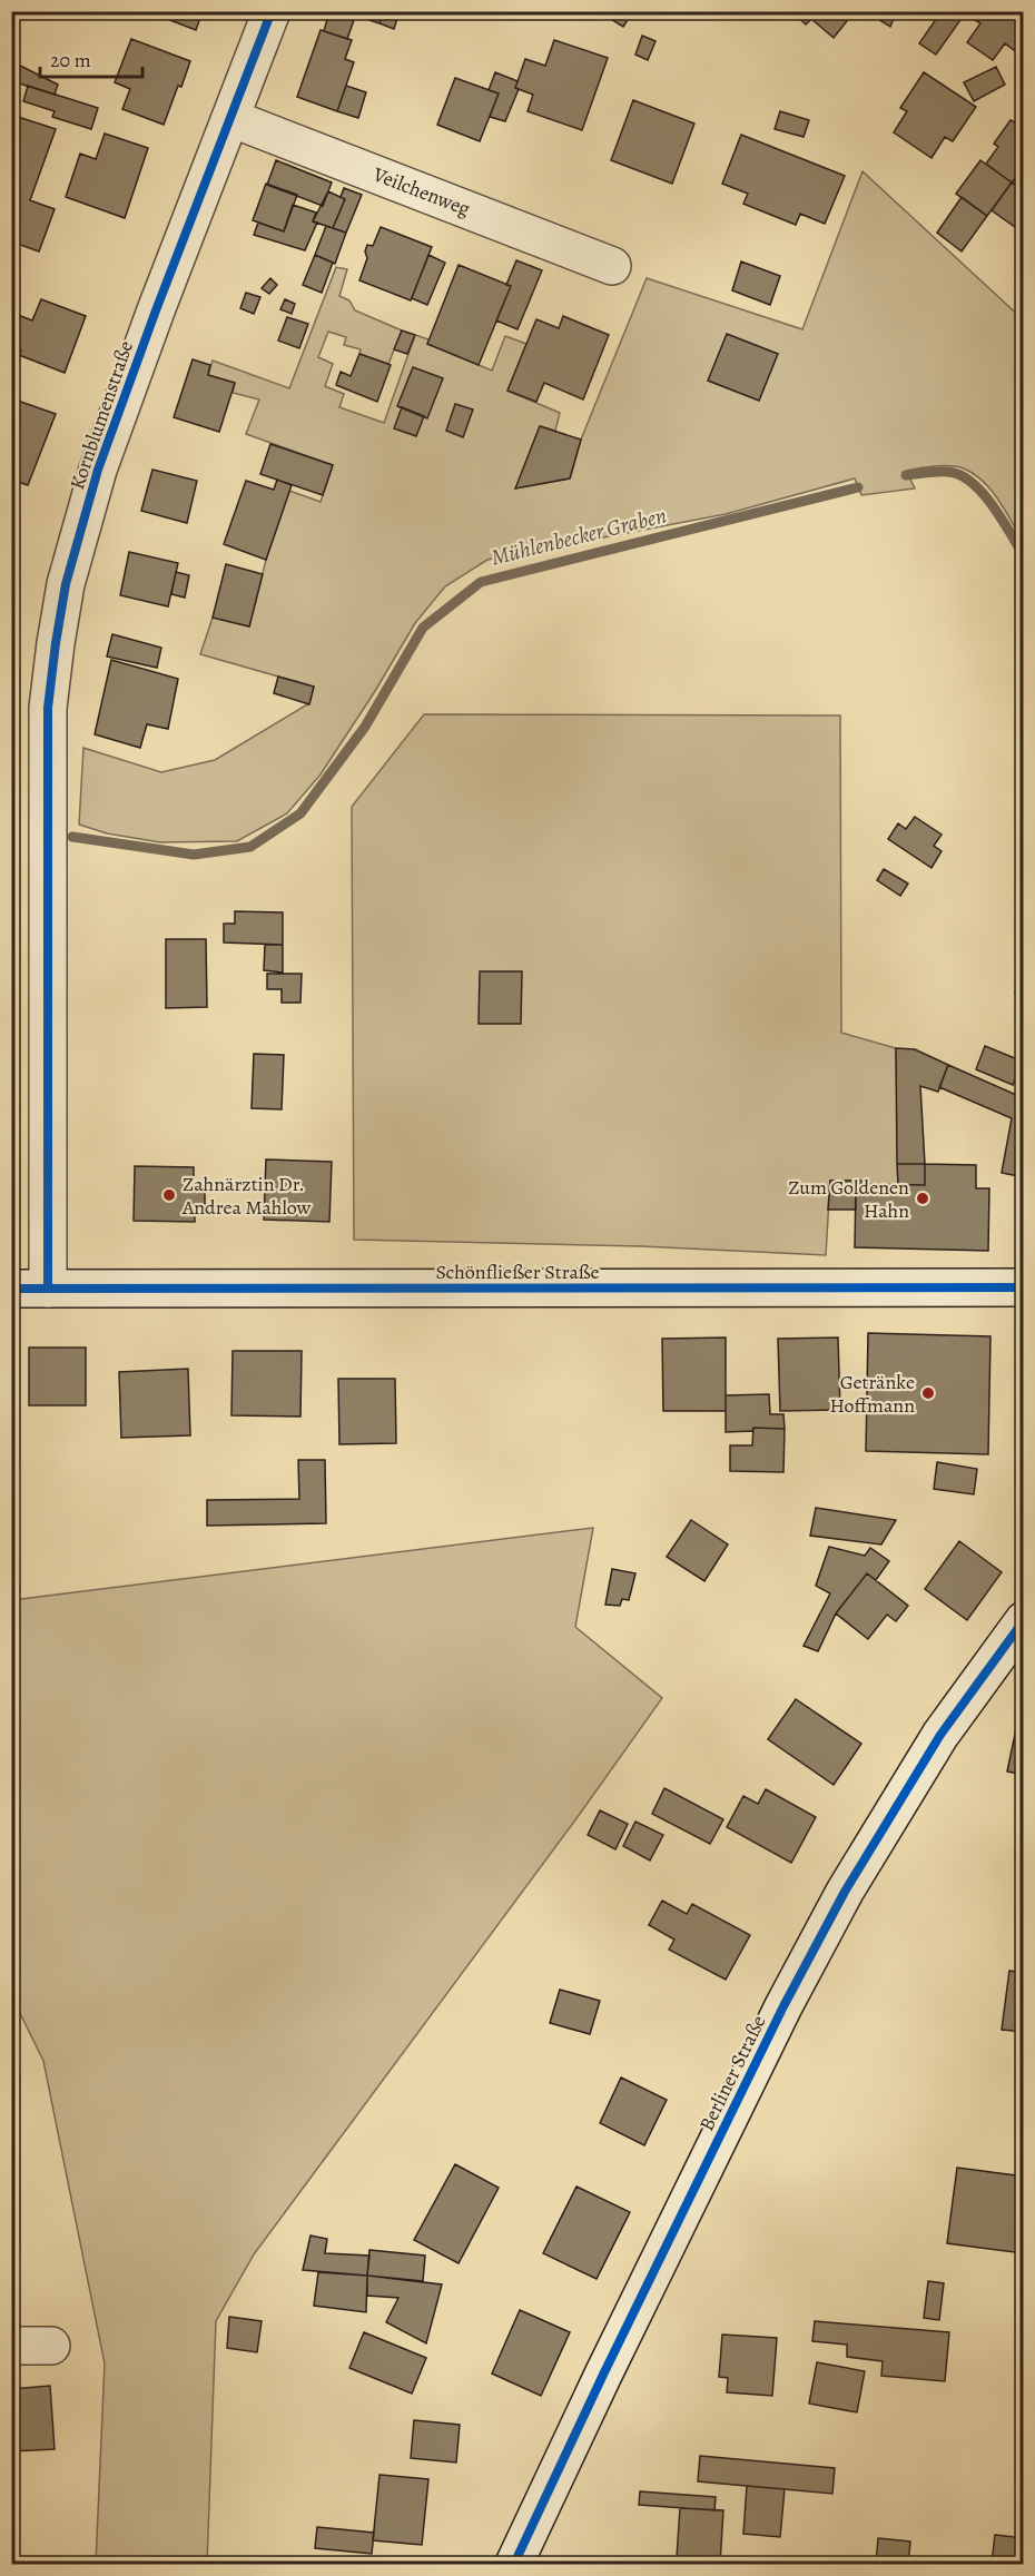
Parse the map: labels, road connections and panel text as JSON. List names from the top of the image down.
{
  "streets": {
    "main road": [
      "Veilchenweg",
      "Kornblumenstraße",
      "Schönfließer Straße",
      "Berliner Straße"
    ]
  },
  "crossings": [
    ["Veilchenweg", "Kornblumenstraße"],
    ["Kornblumenstraße", "Schönfließer Straße"]
  ],
  "water": ["Mühlenbecker Graben"],
  "places": ["Zahnärztin Dr. Andrea Mahlow", "Zum Goldenen Hahn", "Getränke Hoffmann"],
  "scale_bar": "20 m"
}
